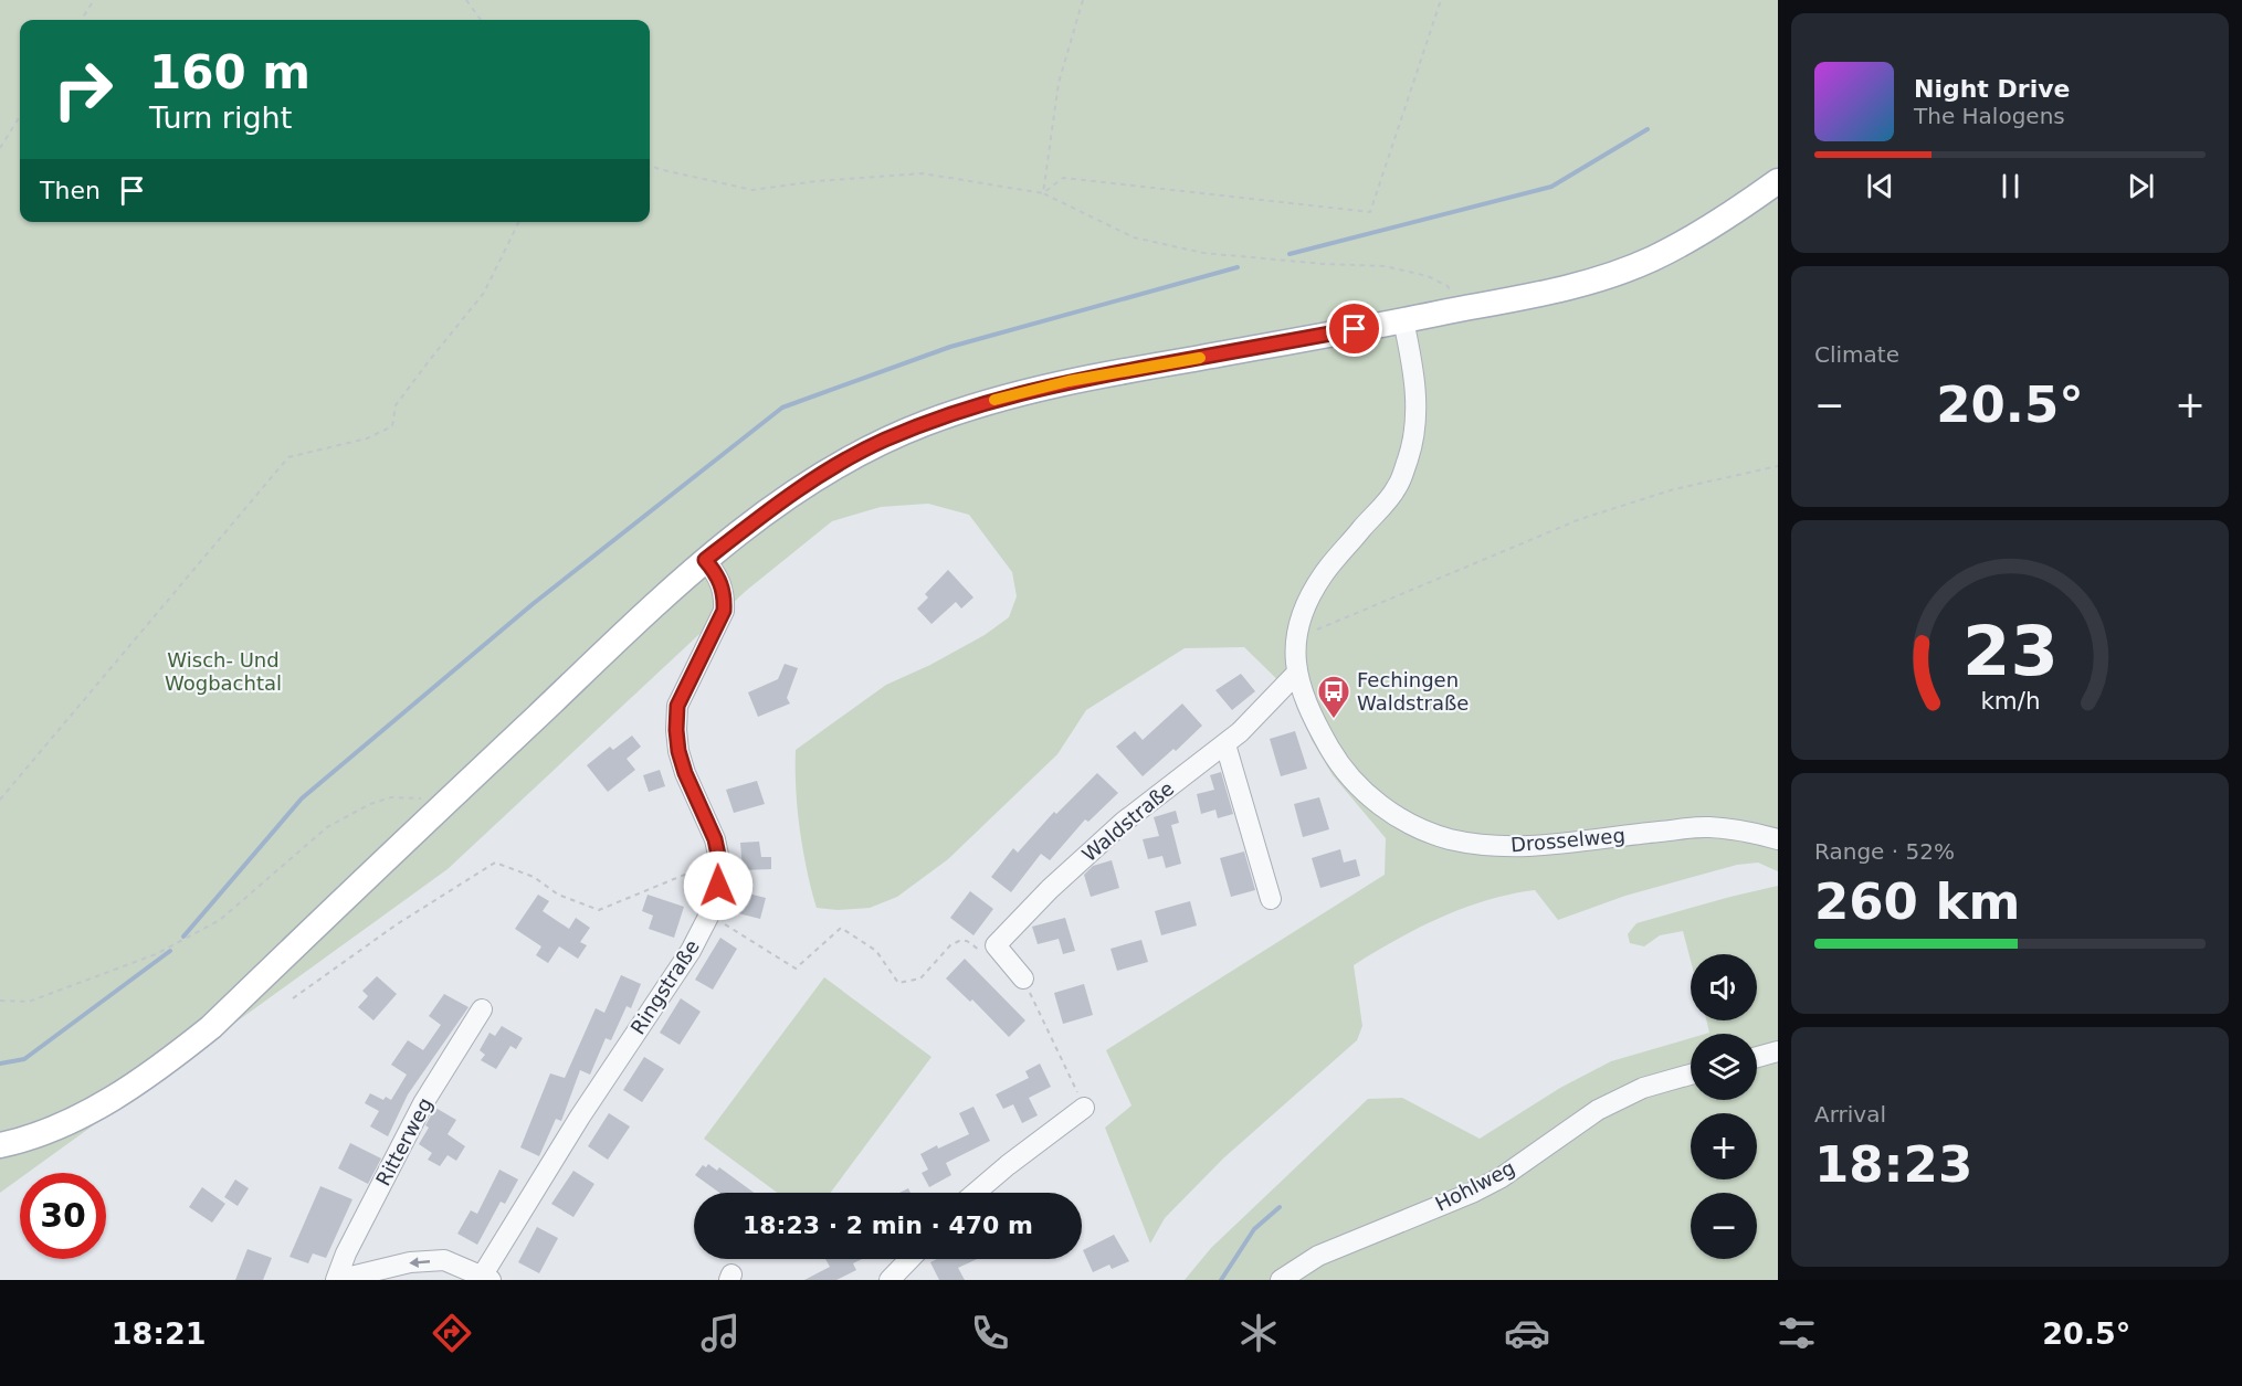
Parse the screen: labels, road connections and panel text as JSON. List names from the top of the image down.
{
  "streets": {
    "street": [
      "Waldstraße",
      "Drosselweg",
      "Ringstraße",
      "Ritterweg",
      "Hohlweg"
    ]
  },
  "crossings": [
    ["Waldstraße", "Drosselweg"]
  ],
  "parks": ["Wisch- Und Wogbachtal"],
  "places": {
    "bus stop": ["Fechingen Waldstraße"]
  },
  "page": {
    "turn": ["160 m", "Turn right"],
    "song": ["Night Drive", "The Halogens"],
    "then": "Then",
    "tile": [
      "Climate",
      ["Range · 52%", "260 km"],
      ["Arrival", "18:23"]
    ],
    "heat": ["−", "20.5°", "+"],
    "map_buttons": ["+", "−"],
    "limit": "30",
    "trip": "18:23 · 2 min · 470 m",
    "tabs": ["18:21", "20.5°"],
    "gauge": ["23", "km/h"]
  }
}
